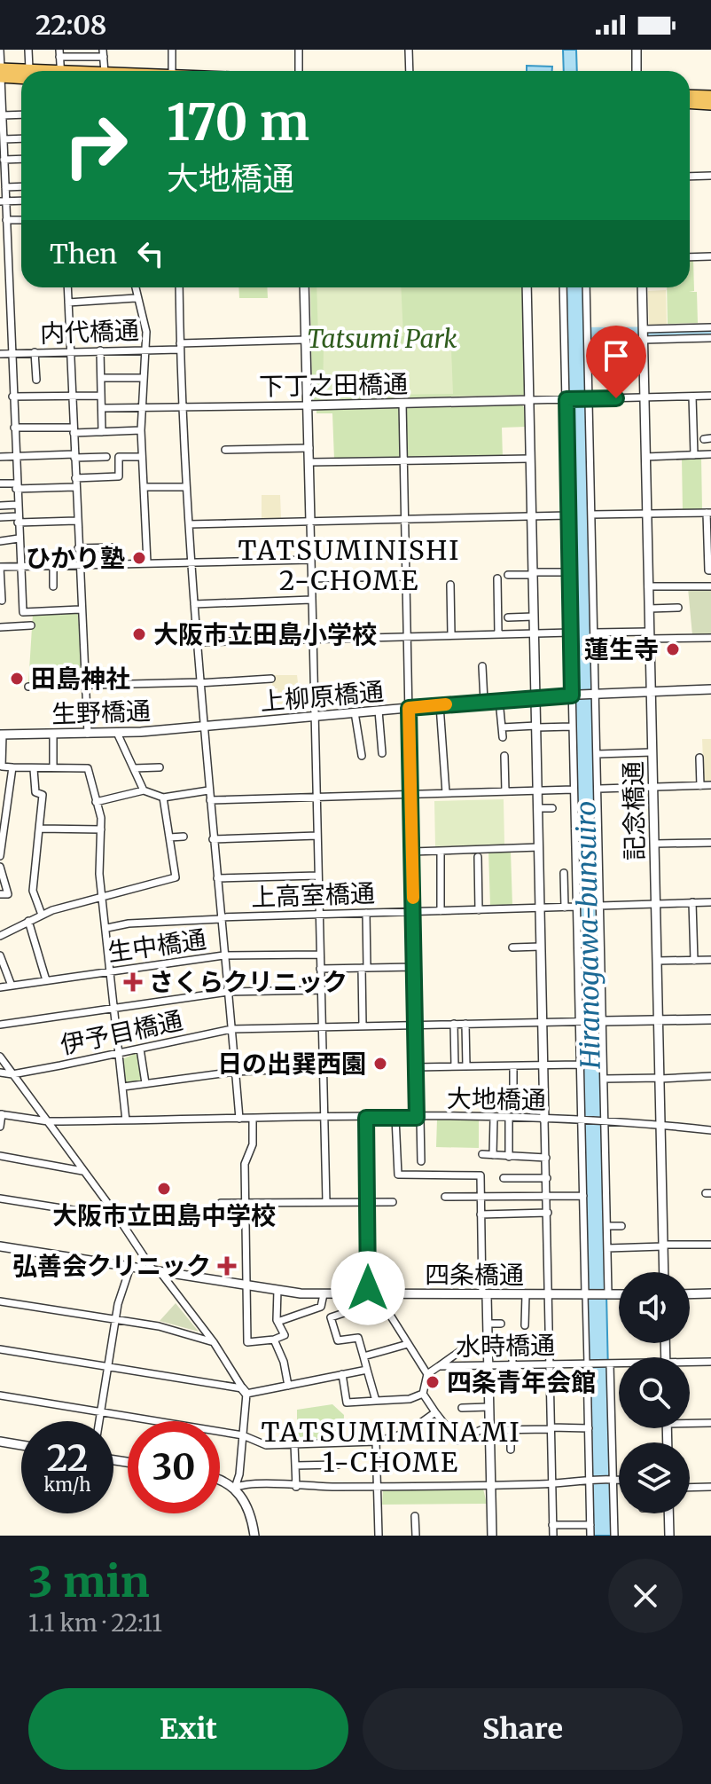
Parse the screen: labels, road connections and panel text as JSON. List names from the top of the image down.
{
  "streets": {
    "street": [
      "内代橋通",
      "下丁之田橋通",
      "上柳原橋通",
      "生野橋通",
      "記念橋通",
      "上高室橋通",
      "生中橋通",
      "伊予目橋通",
      "大地橋通",
      "四条橋通",
      "水時橋通"
    ]
  },
  "crossings": [
    ["上柳原橋通", "生野橋通"]
  ],
  "districts": ["TATSUMINISHI 2-CHOME", "TATSUMIMINAMI 1-CHOME"],
  "water": ["Hiranogawa-bunsuiro"],
  "parks": ["Tatsumi Park"],
  "places": {
    "other": [
      "ひかり塾",
      "大阪市立田島小学校",
      "蓮生寺",
      "田島神社",
      "日の出巽西園",
      "大阪市立田島中学校",
      "四条青年会館"
    ],
    "health": ["さくらクリニック", "弘善会クリニック"]
  },
  "page": {
    "status": "22:08",
    "turn": ["170 m", "大地橋通"],
    "then": "Then",
    "speed": "22 km/h",
    "limit": "30",
    "heading": ["3 min", "1.1 km · 22:11"],
    "buttons": ["Exit", "Share"]
  }
}
